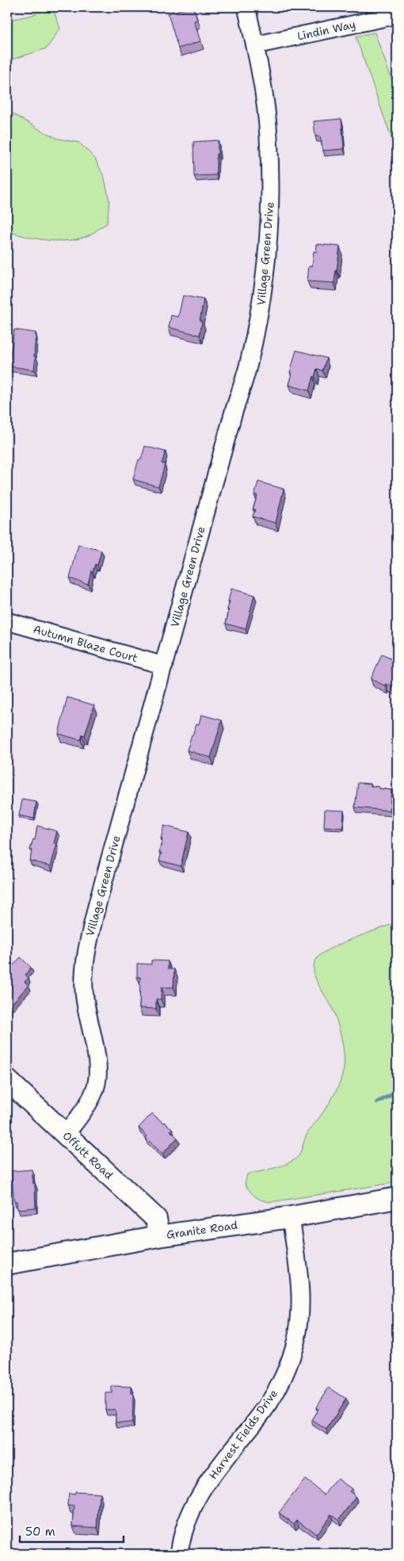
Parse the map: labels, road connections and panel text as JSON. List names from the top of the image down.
{
  "streets": {
    "street": [
      "Lindin Way",
      "Village Green Drive",
      "Autumn Blaze Court",
      "Offutt Road",
      "Granite Road",
      "Harvest Fields Drive"
    ]
  },
  "crossings": [
    ["Lindin Way", "Village Green Drive"],
    ["Village Green Drive", "Autumn Blaze Court"],
    ["Village Green Drive", "Offutt Road"],
    ["Offutt Road", "Granite Road"],
    ["Granite Road", "Harvest Fields Drive"]
  ],
  "scale_bar": "50 m"
}
